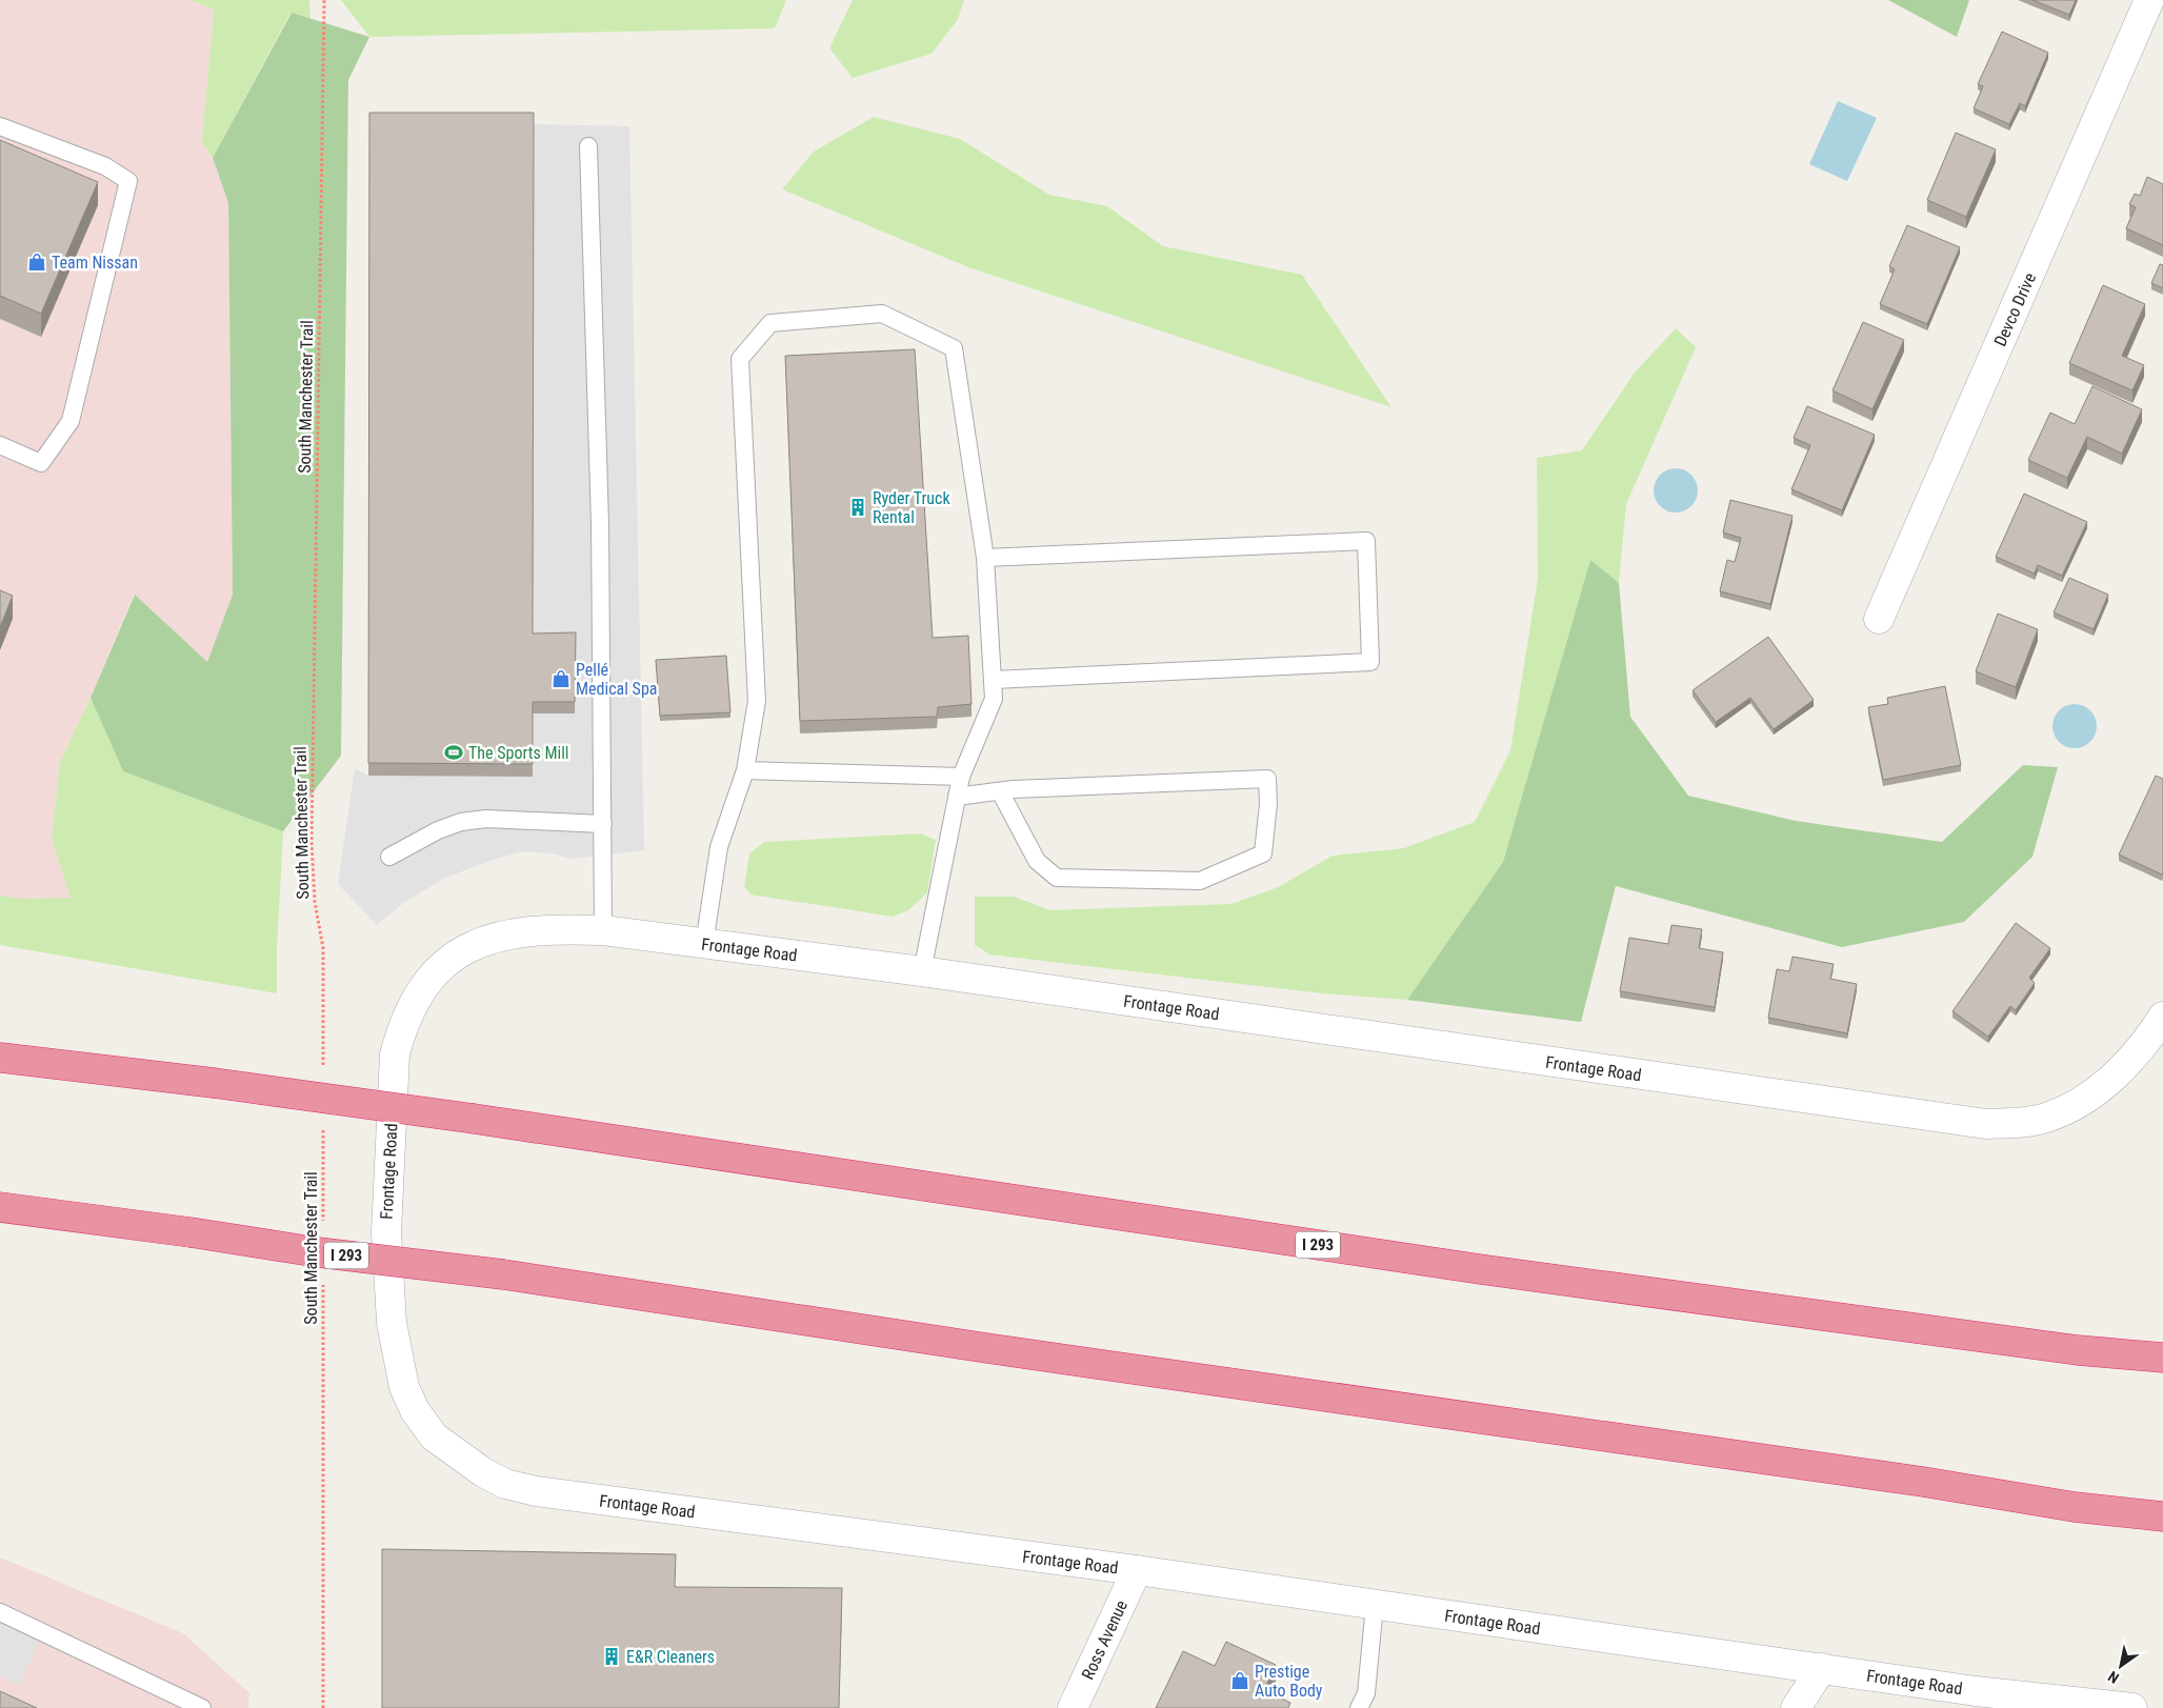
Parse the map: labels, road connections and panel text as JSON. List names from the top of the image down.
{
  "streets": {
    "highway": ["I 293"],
    "street": ["Devco Drive", "Frontage Road", "Ross Avenue"],
    "path": ["South Manchester Trail"]
  },
  "crossings": [
    ["Frontage Road", "Ross Avenue"]
  ],
  "places": {
    "shop": ["Team Nissan", "Pellé Medical Spa", "Prestige Auto Body"],
    "building": ["Ryder Truck Rental", "E&R Cleaners"],
    "sports": ["The Sports Mill"]
  },
  "north": "bottom left"
}
